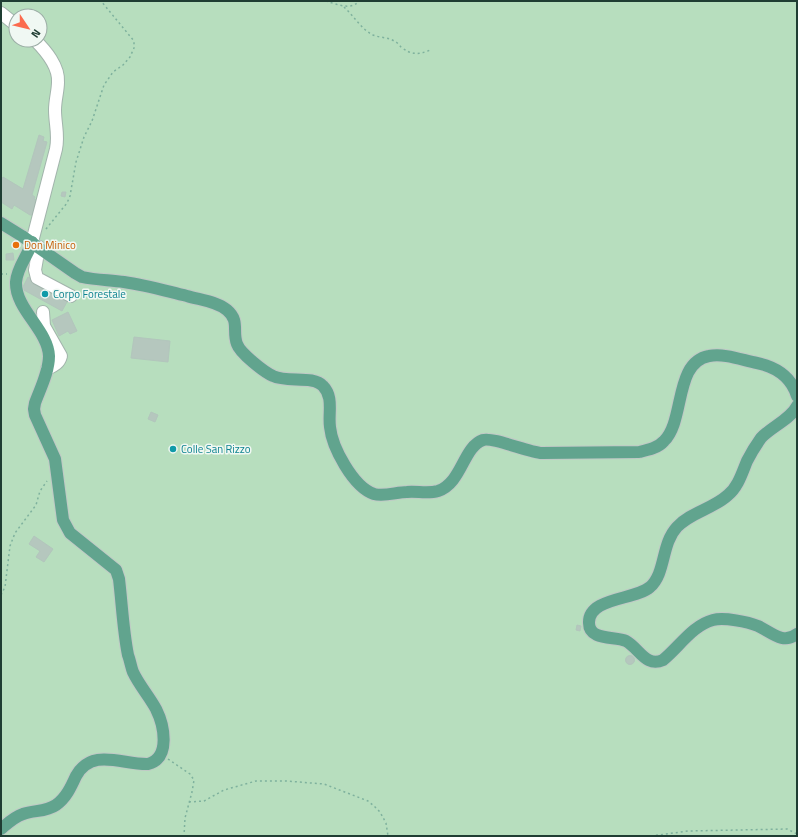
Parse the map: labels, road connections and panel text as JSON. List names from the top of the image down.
{
  "places": ["Don Minico", "Corpo Forestale", "Colle San Rizzo"],
  "north": "bottom right"
}
